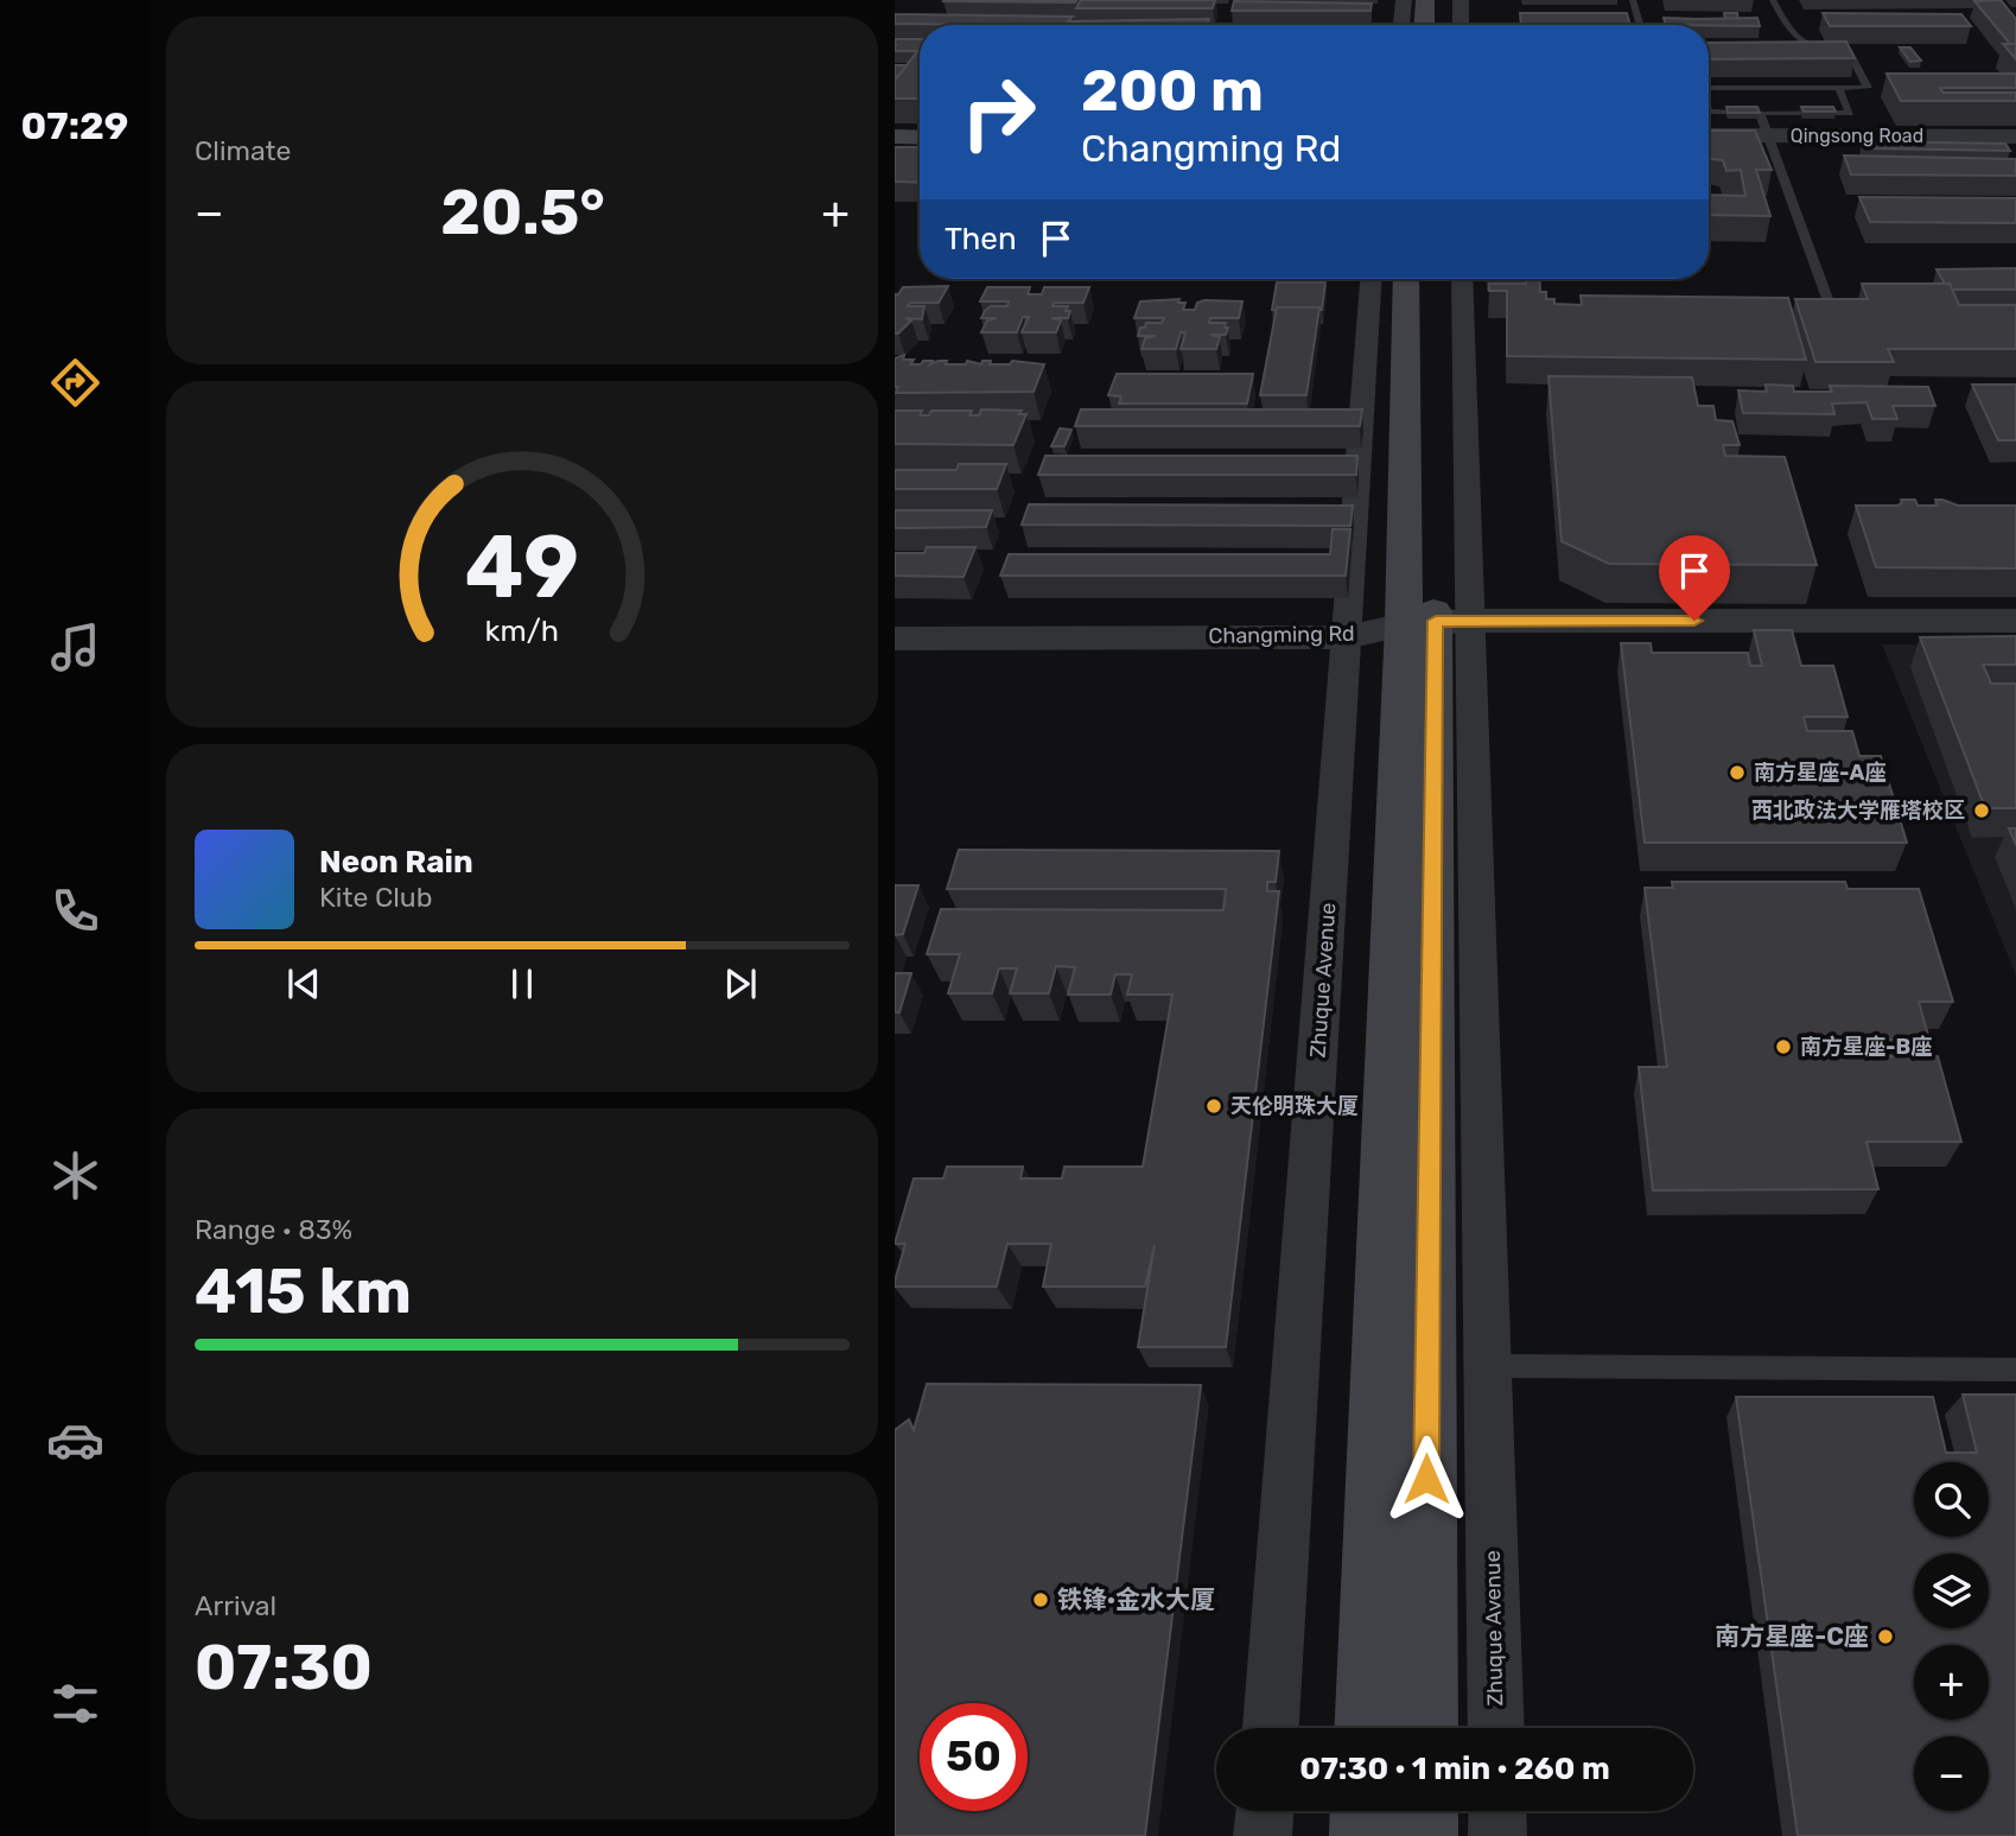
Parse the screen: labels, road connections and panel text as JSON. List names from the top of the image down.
{
  "streets": {
    "main road": ["Zhuque Avenue"],
    "street": ["Qingsong Road", "Changming Rd"]
  },
  "crossings": [
    ["Changming Rd", "Zhuque Avenue"]
  ],
  "places": [
    "南方星座-A座",
    "西北政法大学雁塔校区",
    "南方星座-B座",
    "天伦明珠大厦",
    "铁锋·金水大厦",
    "南方星座-C座"
  ],
  "page": {
    "tabs": "07:29",
    "tile": [
      "Climate",
      ["Range · 83%", "415 km"],
      ["Arrival", "07:30"]
    ],
    "turn": ["200 m", "Changming Rd"],
    "heat": ["−", "20.5°", "+"],
    "then": "Then",
    "song": ["Neon Rain", "Kite Club"],
    "map_buttons": ["+", "−"],
    "limit": "50",
    "trip": "07:30 · 1 min · 260 m",
    "gauge": ["49", "km/h"]
  }
}
